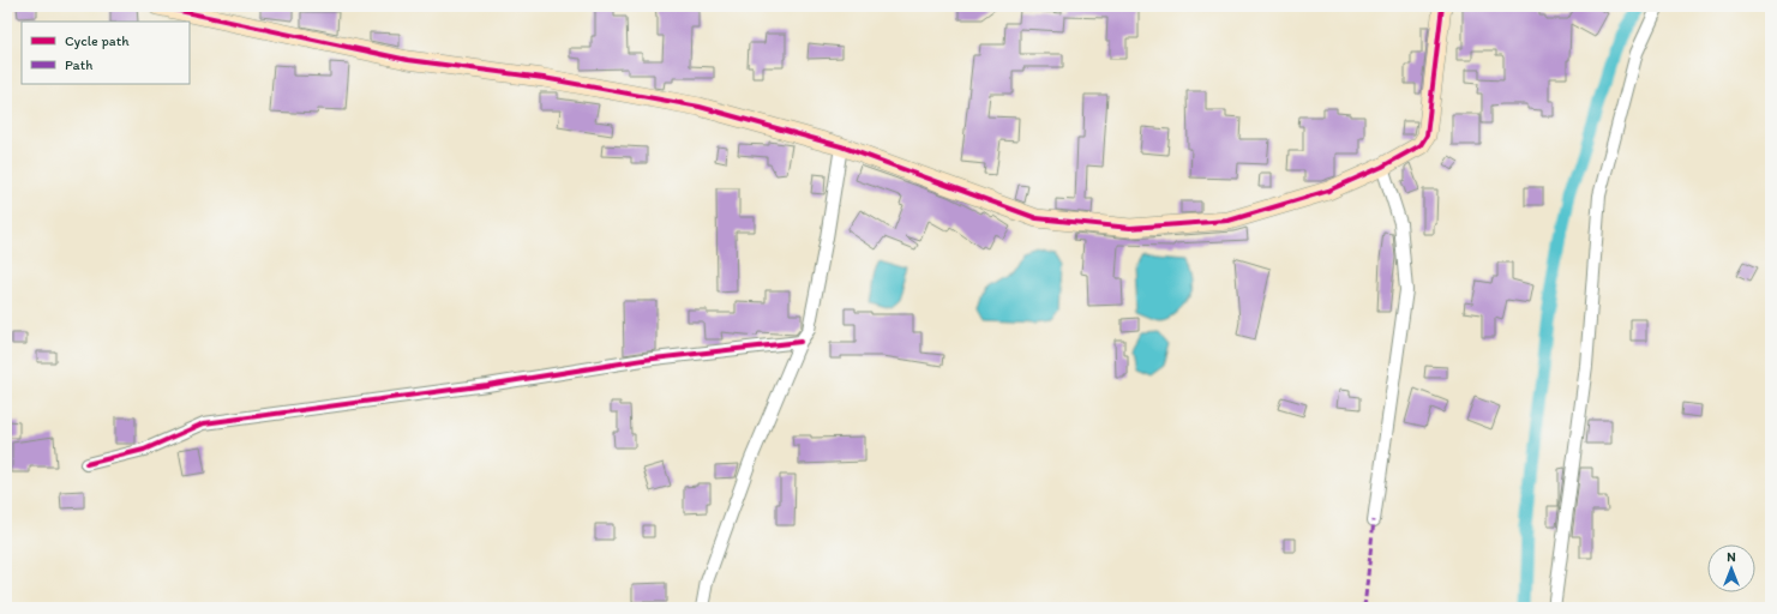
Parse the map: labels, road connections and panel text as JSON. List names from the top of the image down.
{
  "legend": ["Cycle path", "Path"],
  "north": "top"
}
